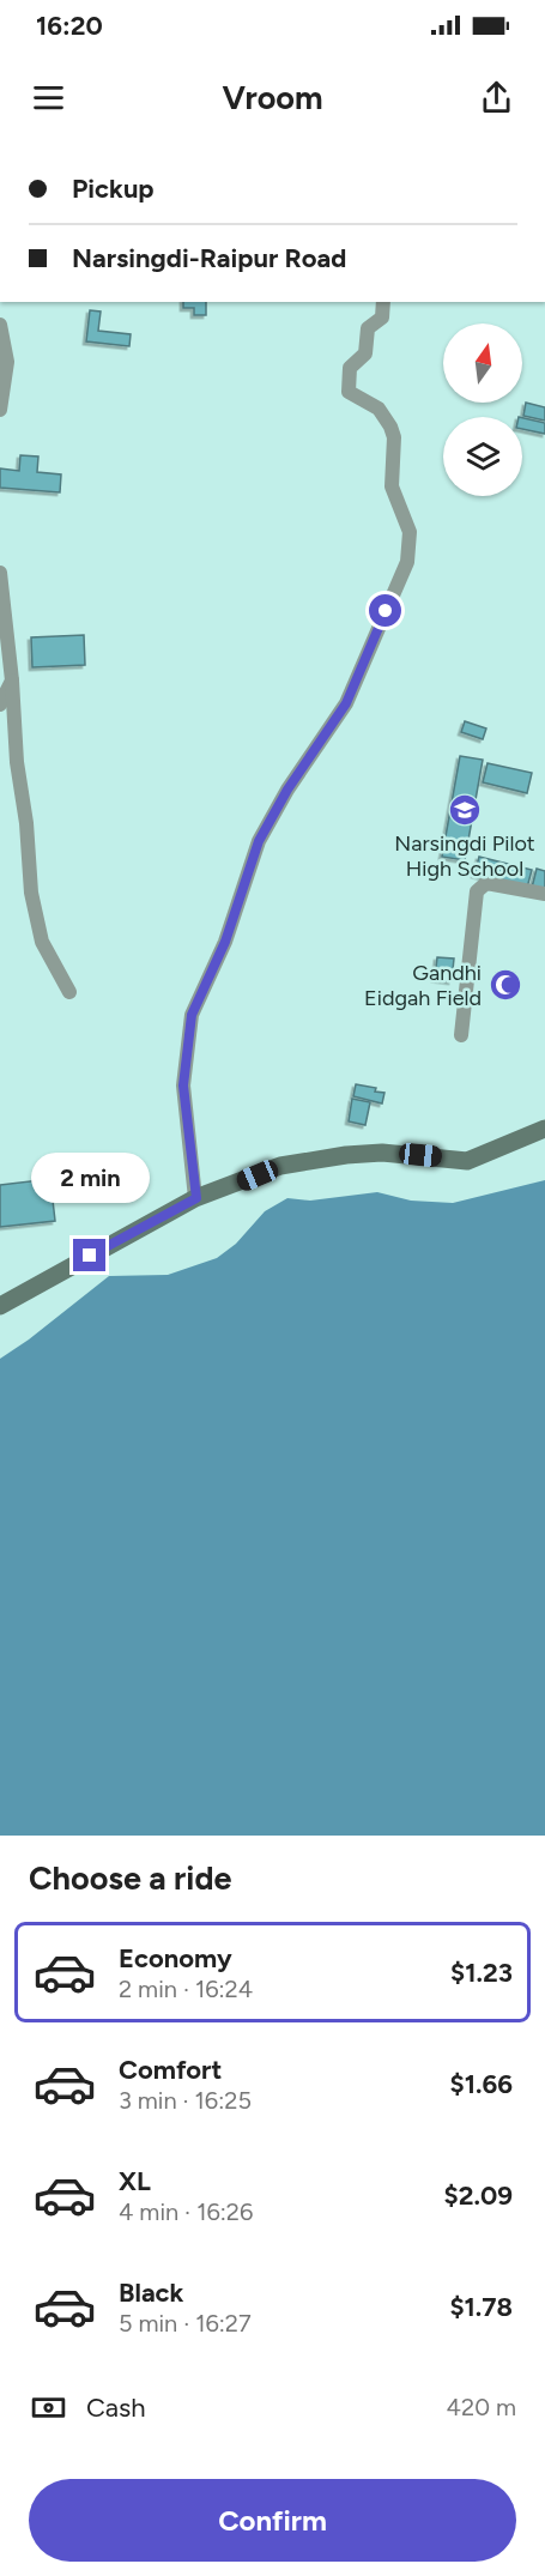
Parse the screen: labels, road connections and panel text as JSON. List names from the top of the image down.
{
  "places": {
    "school or university": ["Narsingdi Pilot High School"],
    "mosque": ["Gandhi Eidgah Field"]
  },
  "north": "top",
  "page": {
    "status": "16:20",
    "header": "Vroom",
    "banner": ["Pickup", "Narsingdi-Raipur Road"],
    "bubble": "2 min",
    "heading": "Choose a ride",
    "list": [
      {
        "name": "Economy",
        "note": "2 min · 16:24",
        "value": "$1.23"
      },
      {
        "name": "Comfort",
        "note": "3 min · 16:25",
        "value": "$1.66"
      },
      {
        "name": "XL",
        "note": "4 min · 16:26",
        "value": "$2.09"
      },
      {
        "name": "Black",
        "note": "5 min · 16:27",
        "value": "$1.78"
      }
    ],
    "pay": ["Cash", "420 m"],
    "buttons": "Confirm"
  }
}
